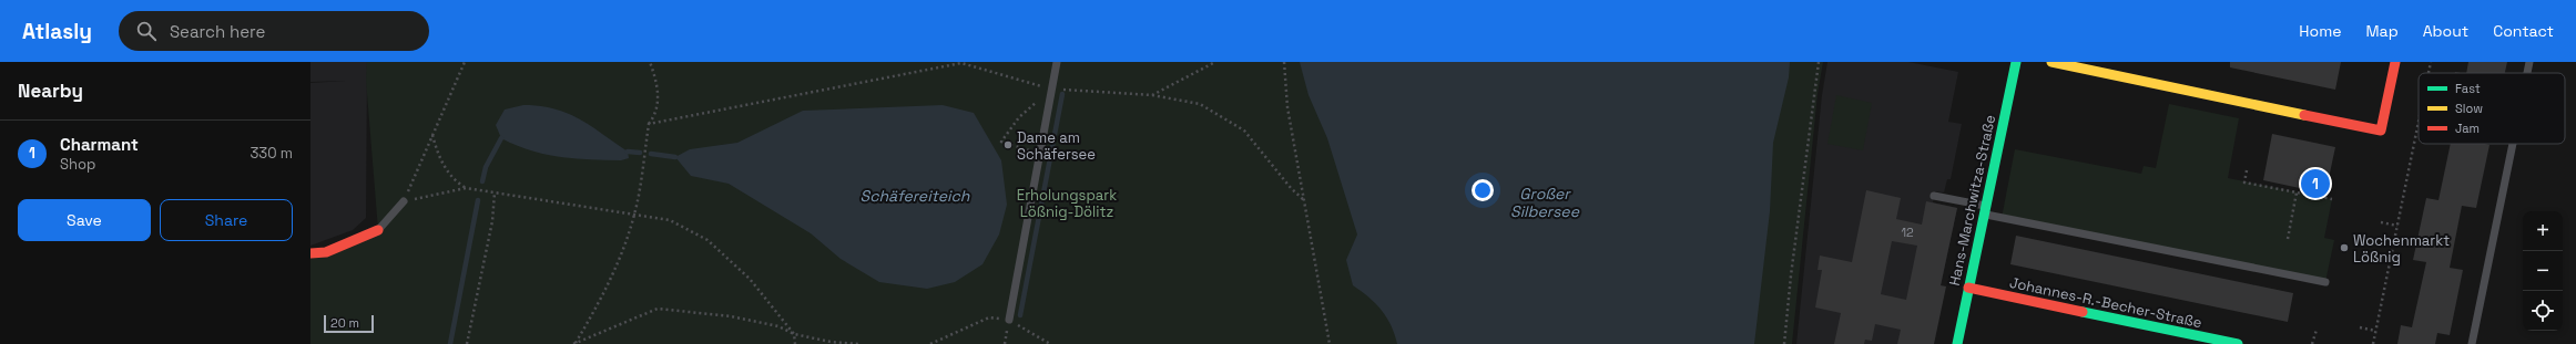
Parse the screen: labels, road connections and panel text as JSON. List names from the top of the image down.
{
  "streets": {
    "street": ["Hans-Marchwitza-Straße", "Johannes-R.-Becher-Straße"]
  },
  "crossings": [
    ["Hans-Marchwitza-Straße", "Johannes-R.-Becher-Straße"]
  ],
  "water": ["Großer Silbersee", "Schäfereiteich"],
  "parks": ["Erholungspark Lößnig-Dölitz"],
  "places": ["Dame am Schäfersee", "Wochenmarkt Lößnig"],
  "house_numbers": ["12"],
  "legend": ["Fast", "Slow", "Jam"],
  "scale_bar": "20 m",
  "page": {
    "header": "Atlasly",
    "search": "Search here",
    "nav": [
      "Home",
      "Map",
      "About",
      "Contact"
    ],
    "heading": "Nearby",
    "list": [
      {
        "mark": "1",
        "name": "Charmant",
        "note": "Shop",
        "value": "330 m"
      }
    ],
    "pins": "1",
    "buttons": ["Save", "Share"],
    "map_buttons": ["+", "−"],
    "scale": "20 m"
  }
}
